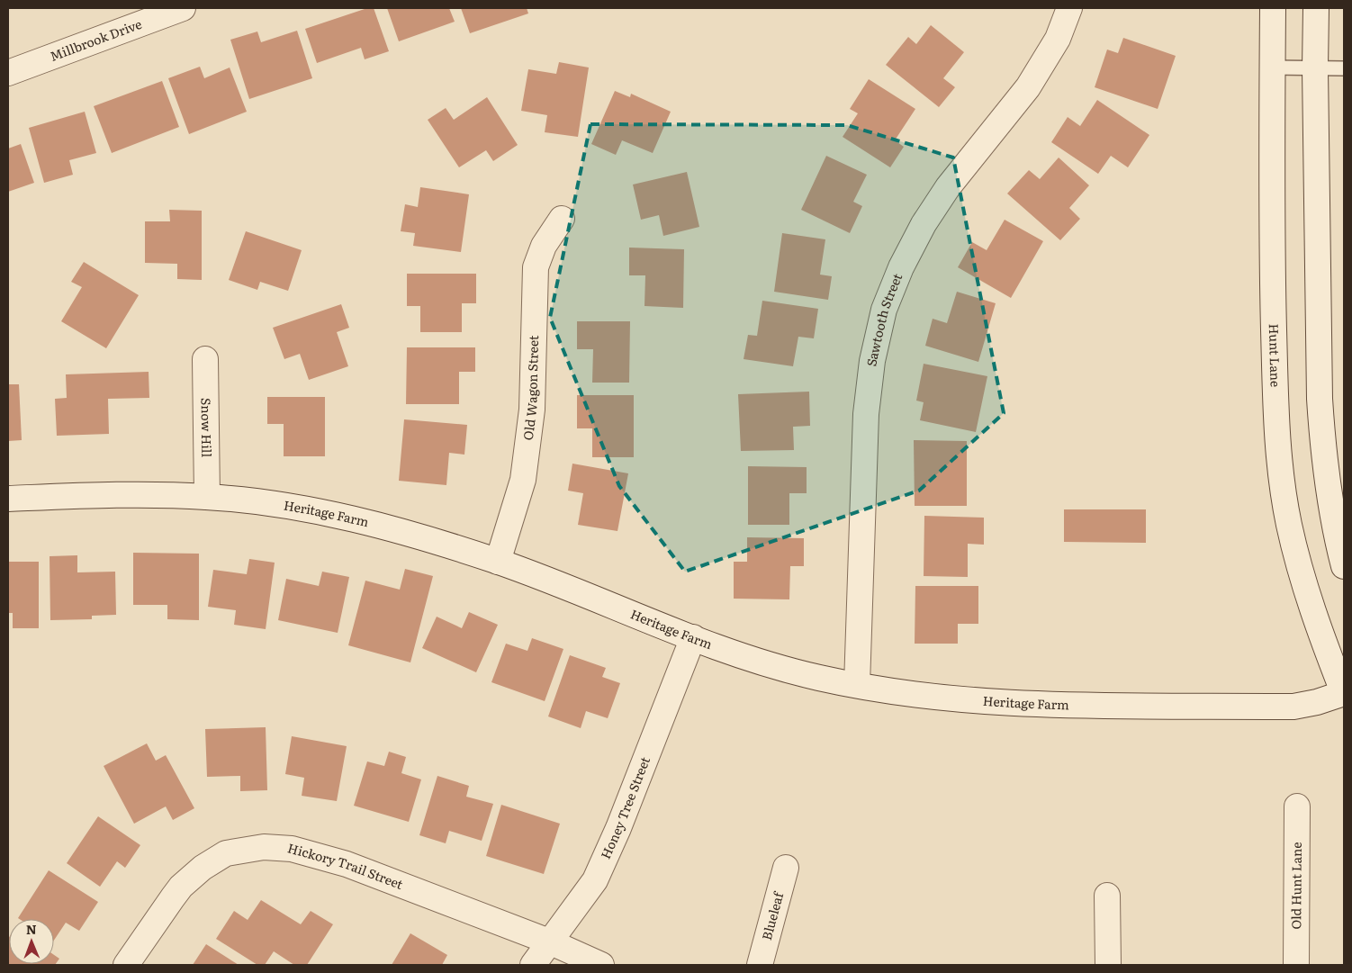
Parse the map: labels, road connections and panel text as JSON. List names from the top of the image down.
{
  "streets": {
    "street": [
      "Millbrook Drive",
      "Sawtooth Street",
      "Hunt Lane",
      "Old Wagon Street",
      "Snow Hill",
      "Heritage Farm",
      "Honey Tree Street",
      "Hickory Trail Street",
      "Old Hunt Lane",
      "Blueleaf"
    ]
  },
  "crossings": [
    ["Sawtooth Street", "Heritage Farm"],
    ["Hunt Lane", "Heritage Farm"],
    ["Old Wagon Street", "Heritage Farm"],
    ["Snow Hill", "Heritage Farm"],
    ["Heritage Farm", "Honey Tree Street"],
    ["Honey Tree Street", "Hickory Trail Street"]
  ],
  "north": "top"
}
